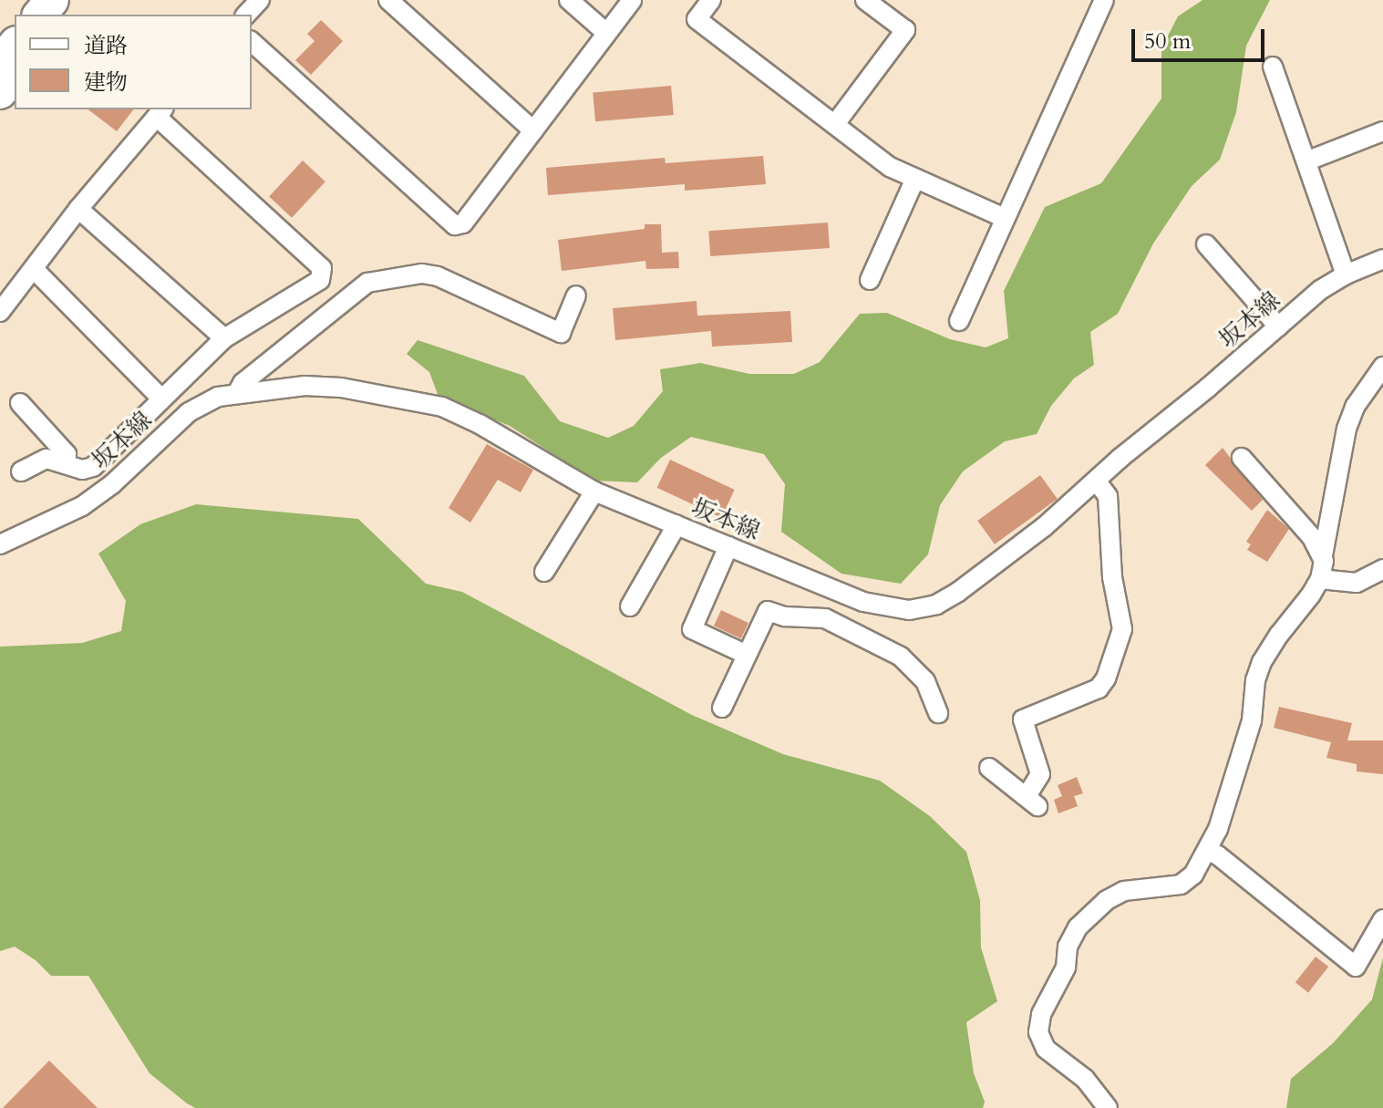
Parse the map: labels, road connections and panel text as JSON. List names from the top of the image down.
{
  "streets": {
    "street": ["坂本線"]
  },
  "legend": ["道路", "建物"],
  "scale_bar": "50 m"
}
